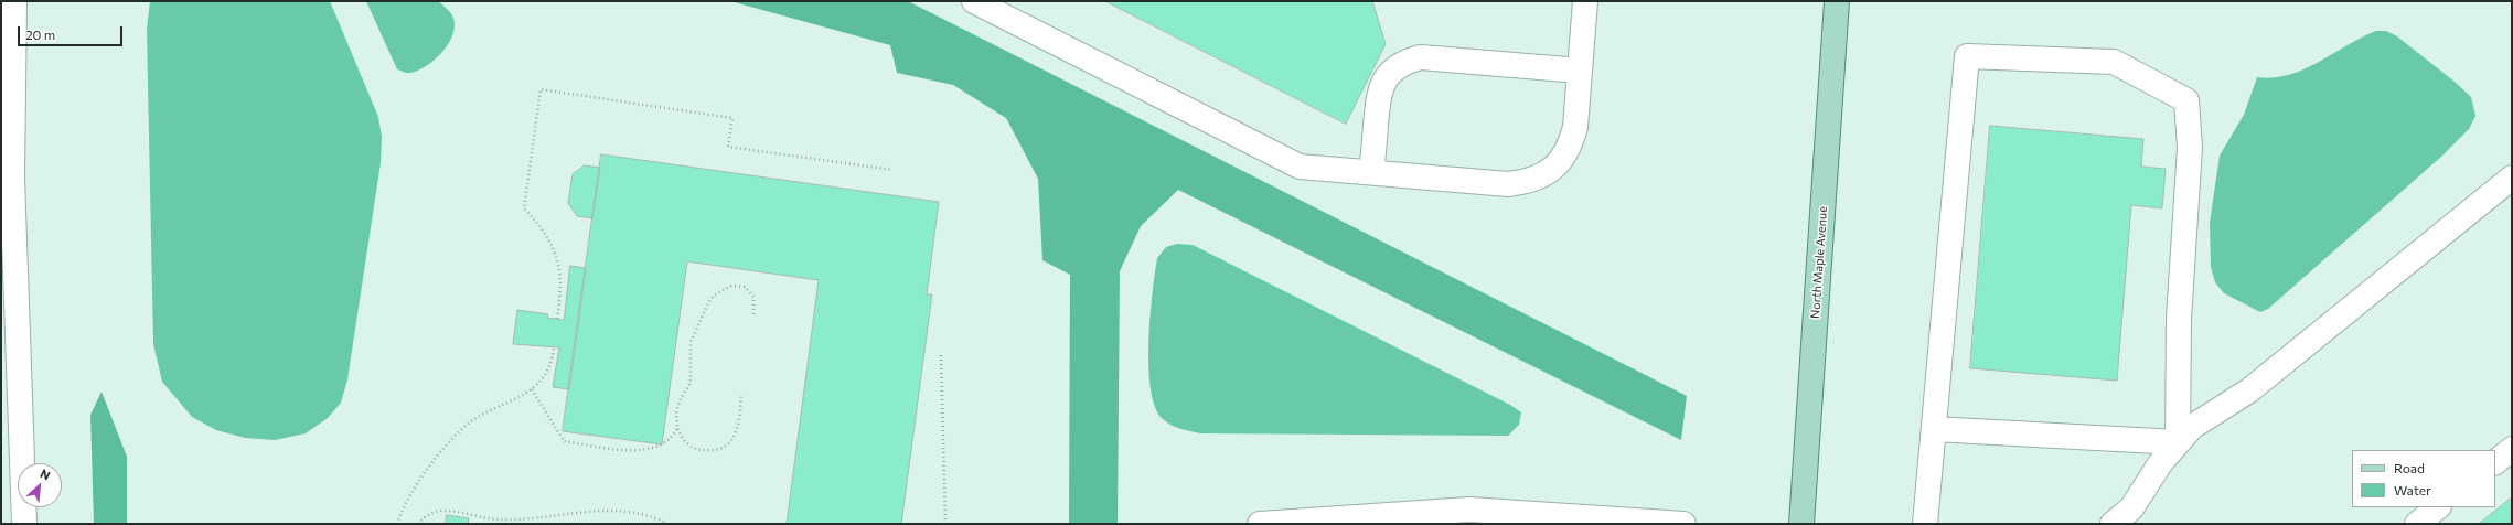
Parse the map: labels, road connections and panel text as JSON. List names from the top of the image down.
{
  "streets": {
    "main road": ["North Maple Avenue"]
  },
  "legend": ["Road", "Water"],
  "scale_bar": "20 m",
  "north": "top right"
}
